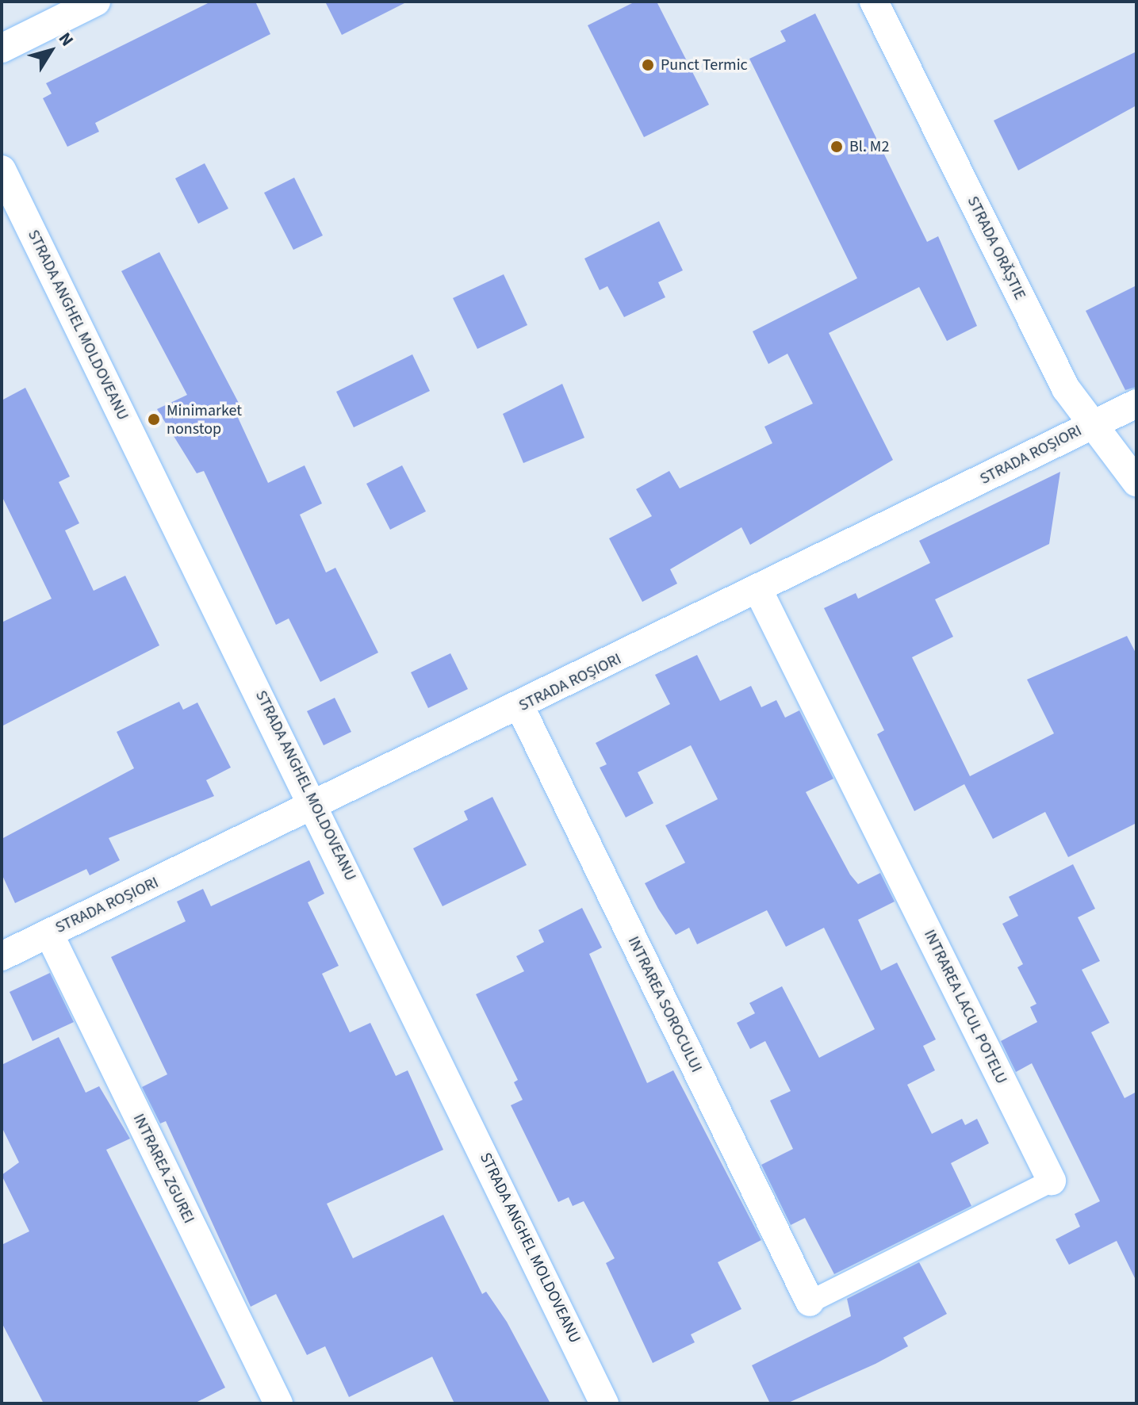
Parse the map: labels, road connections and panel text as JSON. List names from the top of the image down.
{
  "streets": {
    "street": [
      "STRADA ORĂȘTIE",
      "STRADA ANGHEL MOLDOVEANU",
      "STRADA ROȘIORI",
      "INTRAREA SOROCULUI",
      "INTRAREA LACUL POTELU",
      "INTRAREA ZGUREI"
    ]
  },
  "crossings": [
    ["STRADA ORĂȘTIE", "STRADA ROȘIORI"],
    ["STRADA ANGHEL MOLDOVEANU", "STRADA ROȘIORI"],
    ["STRADA ROȘIORI", "INTRAREA SOROCULUI"],
    ["STRADA ROȘIORI", "INTRAREA LACUL POTELU"],
    ["STRADA ROȘIORI", "INTRAREA ZGUREI"],
    ["INTRAREA SOROCULUI", "INTRAREA LACUL POTELU"]
  ],
  "places": ["Punct Termic", "Bl. M2", "Minimarket nonstop"],
  "north": "top right"
}
